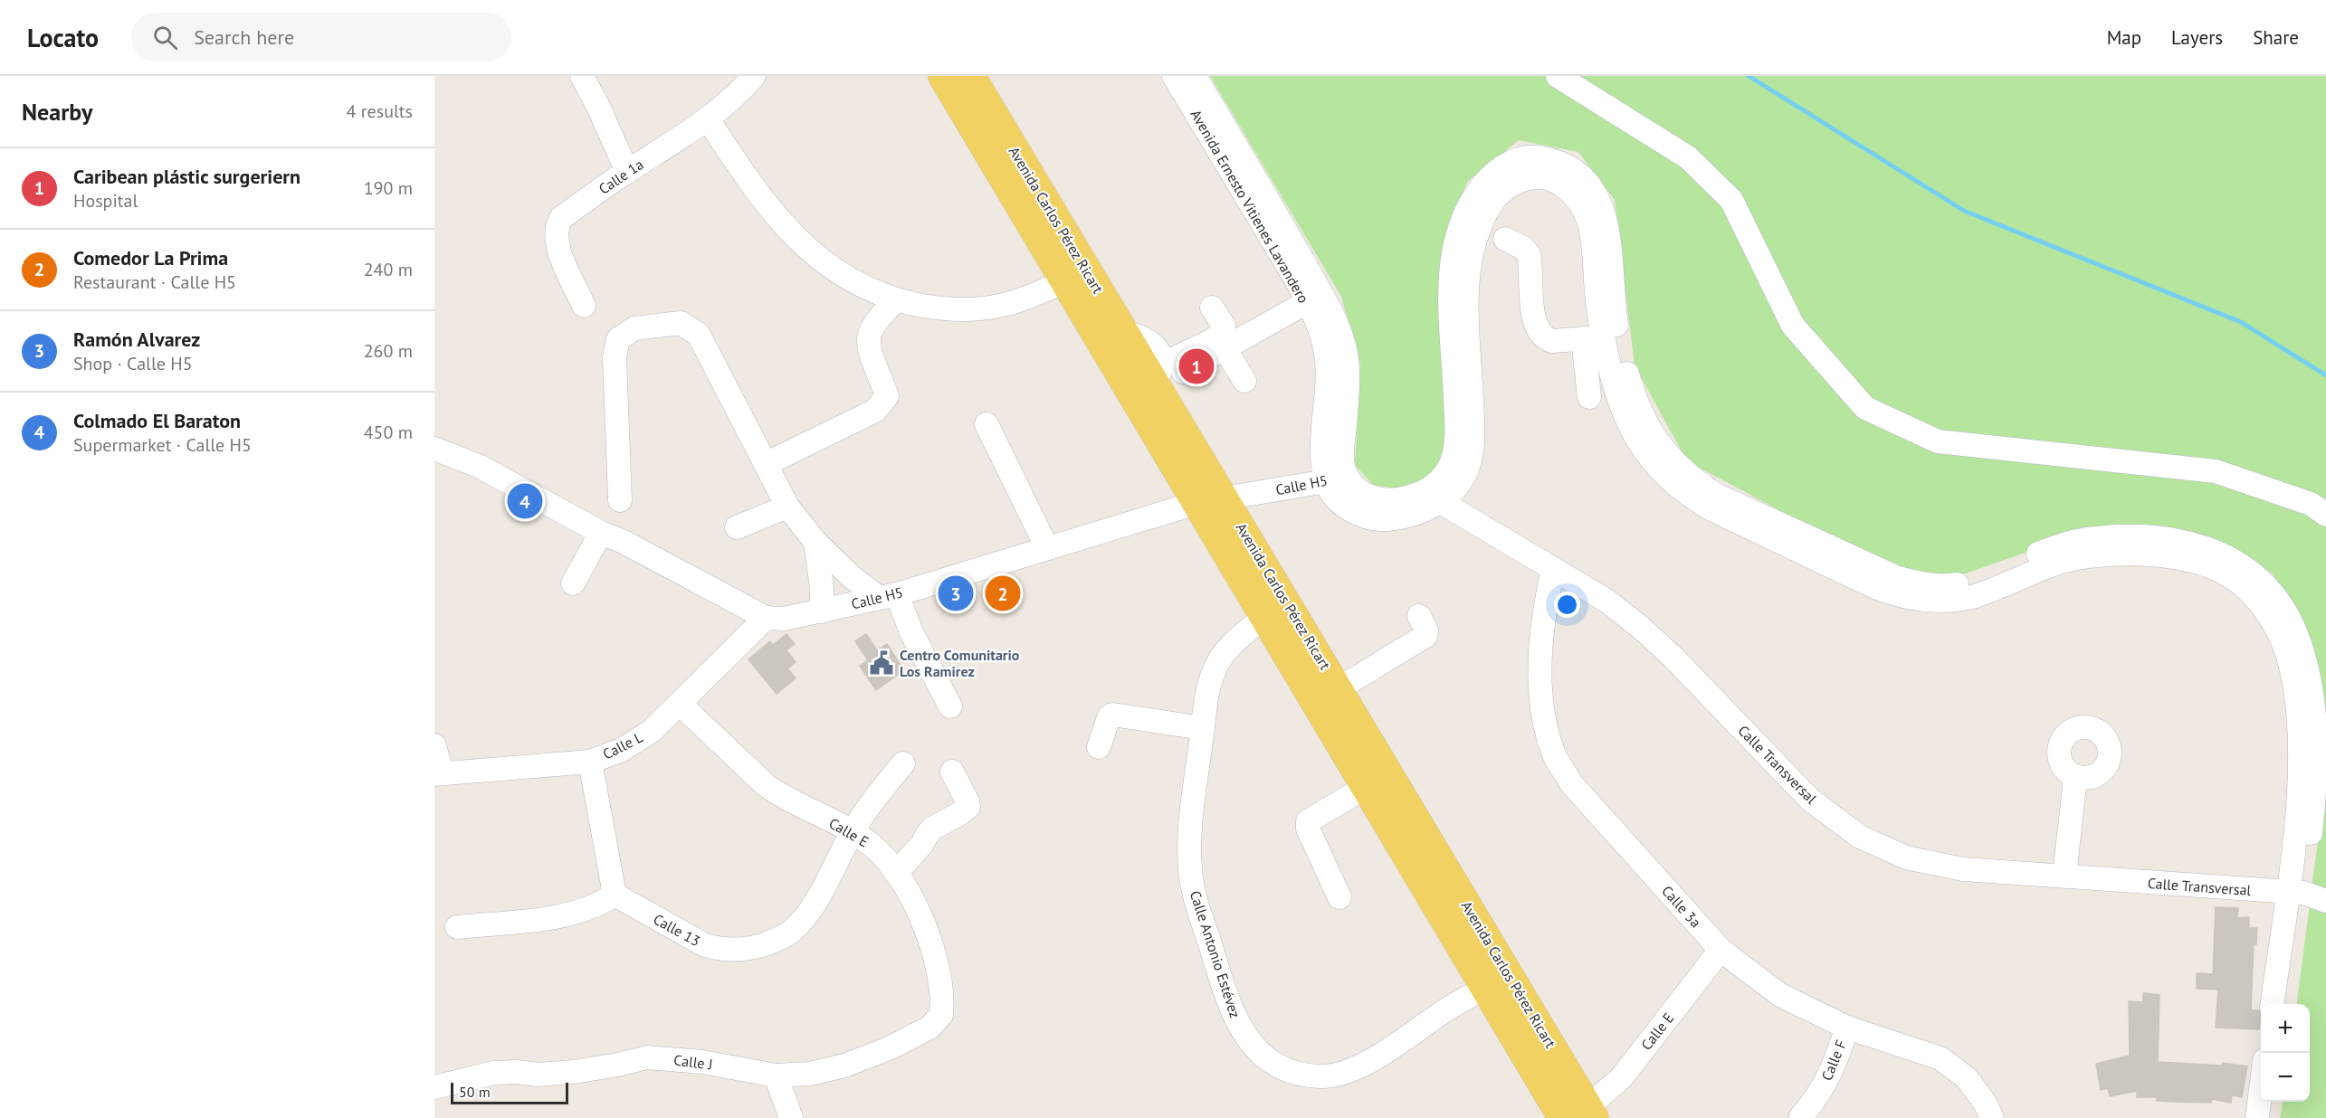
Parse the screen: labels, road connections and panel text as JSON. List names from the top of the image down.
{
  "streets": {
    "main road": ["Avenida Carlos Pérez Ricart"],
    "street": [
      "Calle 1a",
      "Avenida Ernesto Vitienes Lavandero",
      "Calle H5",
      "Calle L",
      "Calle Transversal",
      "Calle E",
      "Calle 3a",
      "Calle 13",
      "Calle Antonio Estévez",
      "Calle F",
      "Calle J"
    ]
  },
  "crossings": [
    ["Avenida Ernesto Vitienes Lavandero", "Calle H5"],
    ["Avenida Ernesto Vitienes Lavandero", "Calle Transversal"],
    ["Avenida Carlos Pérez Ricart", "Calle H5"],
    ["Avenida Carlos Pérez Ricart", "Calle E"],
    ["Avenida Carlos Pérez Ricart", "Calle Antonio Estévez"],
    ["Calle H5", "Calle L"],
    ["Calle L", "Calle E"],
    ["Calle Transversal", "Calle 3a"],
    ["Calle E", "Calle 3a"],
    ["Calle E", "Calle 13"],
    ["Calle E", "Calle J"],
    ["Calle 3a", "Calle F"]
  ],
  "places": {
    "public building": ["Centro Comunitario Los Ramirez"]
  },
  "scale_bar": "50 m",
  "page": {
    "header": "Locato",
    "search": "Search here",
    "nav": ["Map", "Layers", "Share"],
    "heading": ["Nearby", "4 results"],
    "list": [
      {
        "mark": "1",
        "name": "Caribean plástic surgeriern",
        "note": "Hospital",
        "value": "190 m"
      },
      {
        "mark": "2",
        "name": "Comedor La Prima",
        "note": "Restaurant · Calle H5",
        "value": "240 m"
      },
      {
        "mark": "3",
        "name": "Ramón Alvarez",
        "note": "Shop · Calle H5",
        "value": "260 m"
      },
      {
        "mark": "4",
        "name": "Colmado El Baraton",
        "note": "Supermarket · Calle H5",
        "value": "450 m"
      }
    ],
    "pins": [
      "1",
      "4",
      "2",
      "3"
    ],
    "map_buttons": ["+", "−"],
    "scale": "50 m"
  }
}
